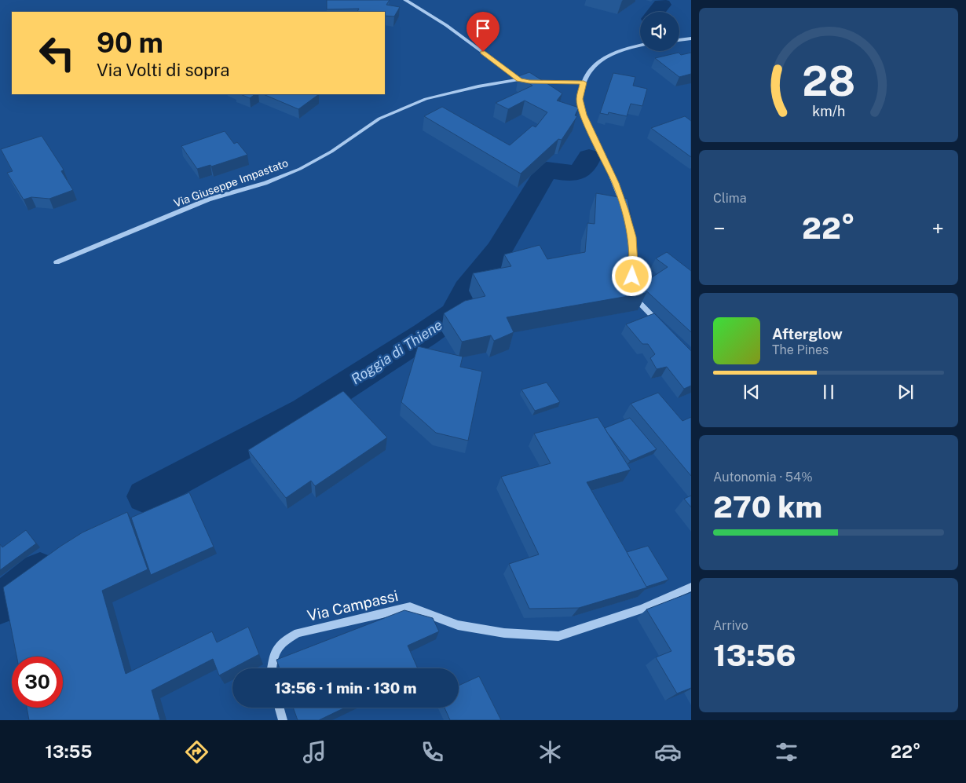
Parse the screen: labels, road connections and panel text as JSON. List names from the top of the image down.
{
  "streets": {
    "street": ["Via Giuseppe Impastato", "Via Campassi"]
  },
  "water": ["Roggia di Thiene"],
  "page": {
    "turn": ["90 m", "Via Volti di sopra"],
    "tile": [
      "Clima",
      ["Autonomia · 54%", "270 km"],
      ["Arrivo", "13:56"]
    ],
    "heat": ["−", "22°", "+"],
    "song": ["Afterglow", "The Pines"],
    "limit": "30",
    "trip": "13:56 · 1 min · 130 m",
    "tabs": ["13:55", "22°"],
    "gauge": ["28", "km/h"]
  }
}
